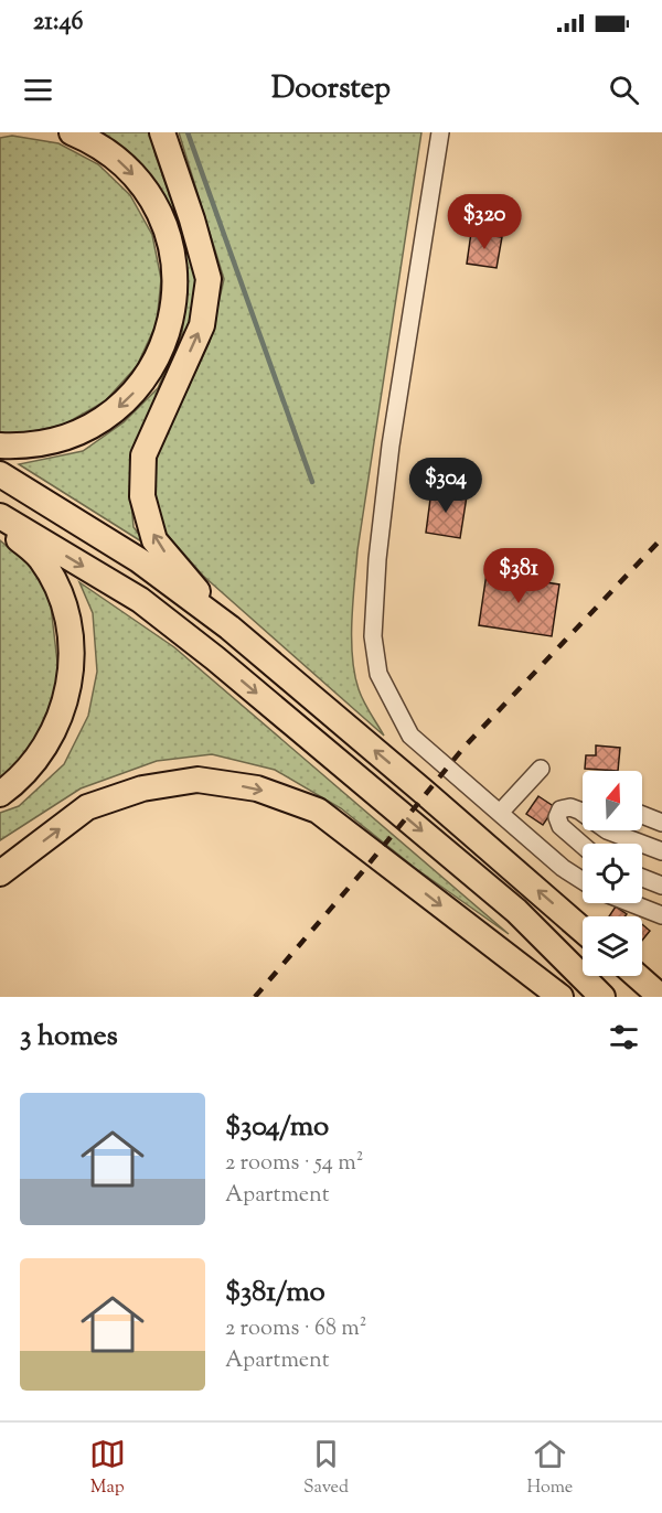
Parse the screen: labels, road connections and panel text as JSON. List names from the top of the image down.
{
  "north": "top",
  "page": {
    "status": "21:46",
    "header": "Doorstep",
    "price": ["$320", "$304", "$381"],
    "heading": "3 homes",
    "list": [
      {
        "name": "$304/mo",
        "note": "2 rooms · 54 m² · Apartment"
      },
      {
        "name": "$381/mo",
        "note": "2 rooms · 68 m² · Apartment"
      }
    ],
    "tabs": ["Map", "Saved", "Home"]
  }
}
